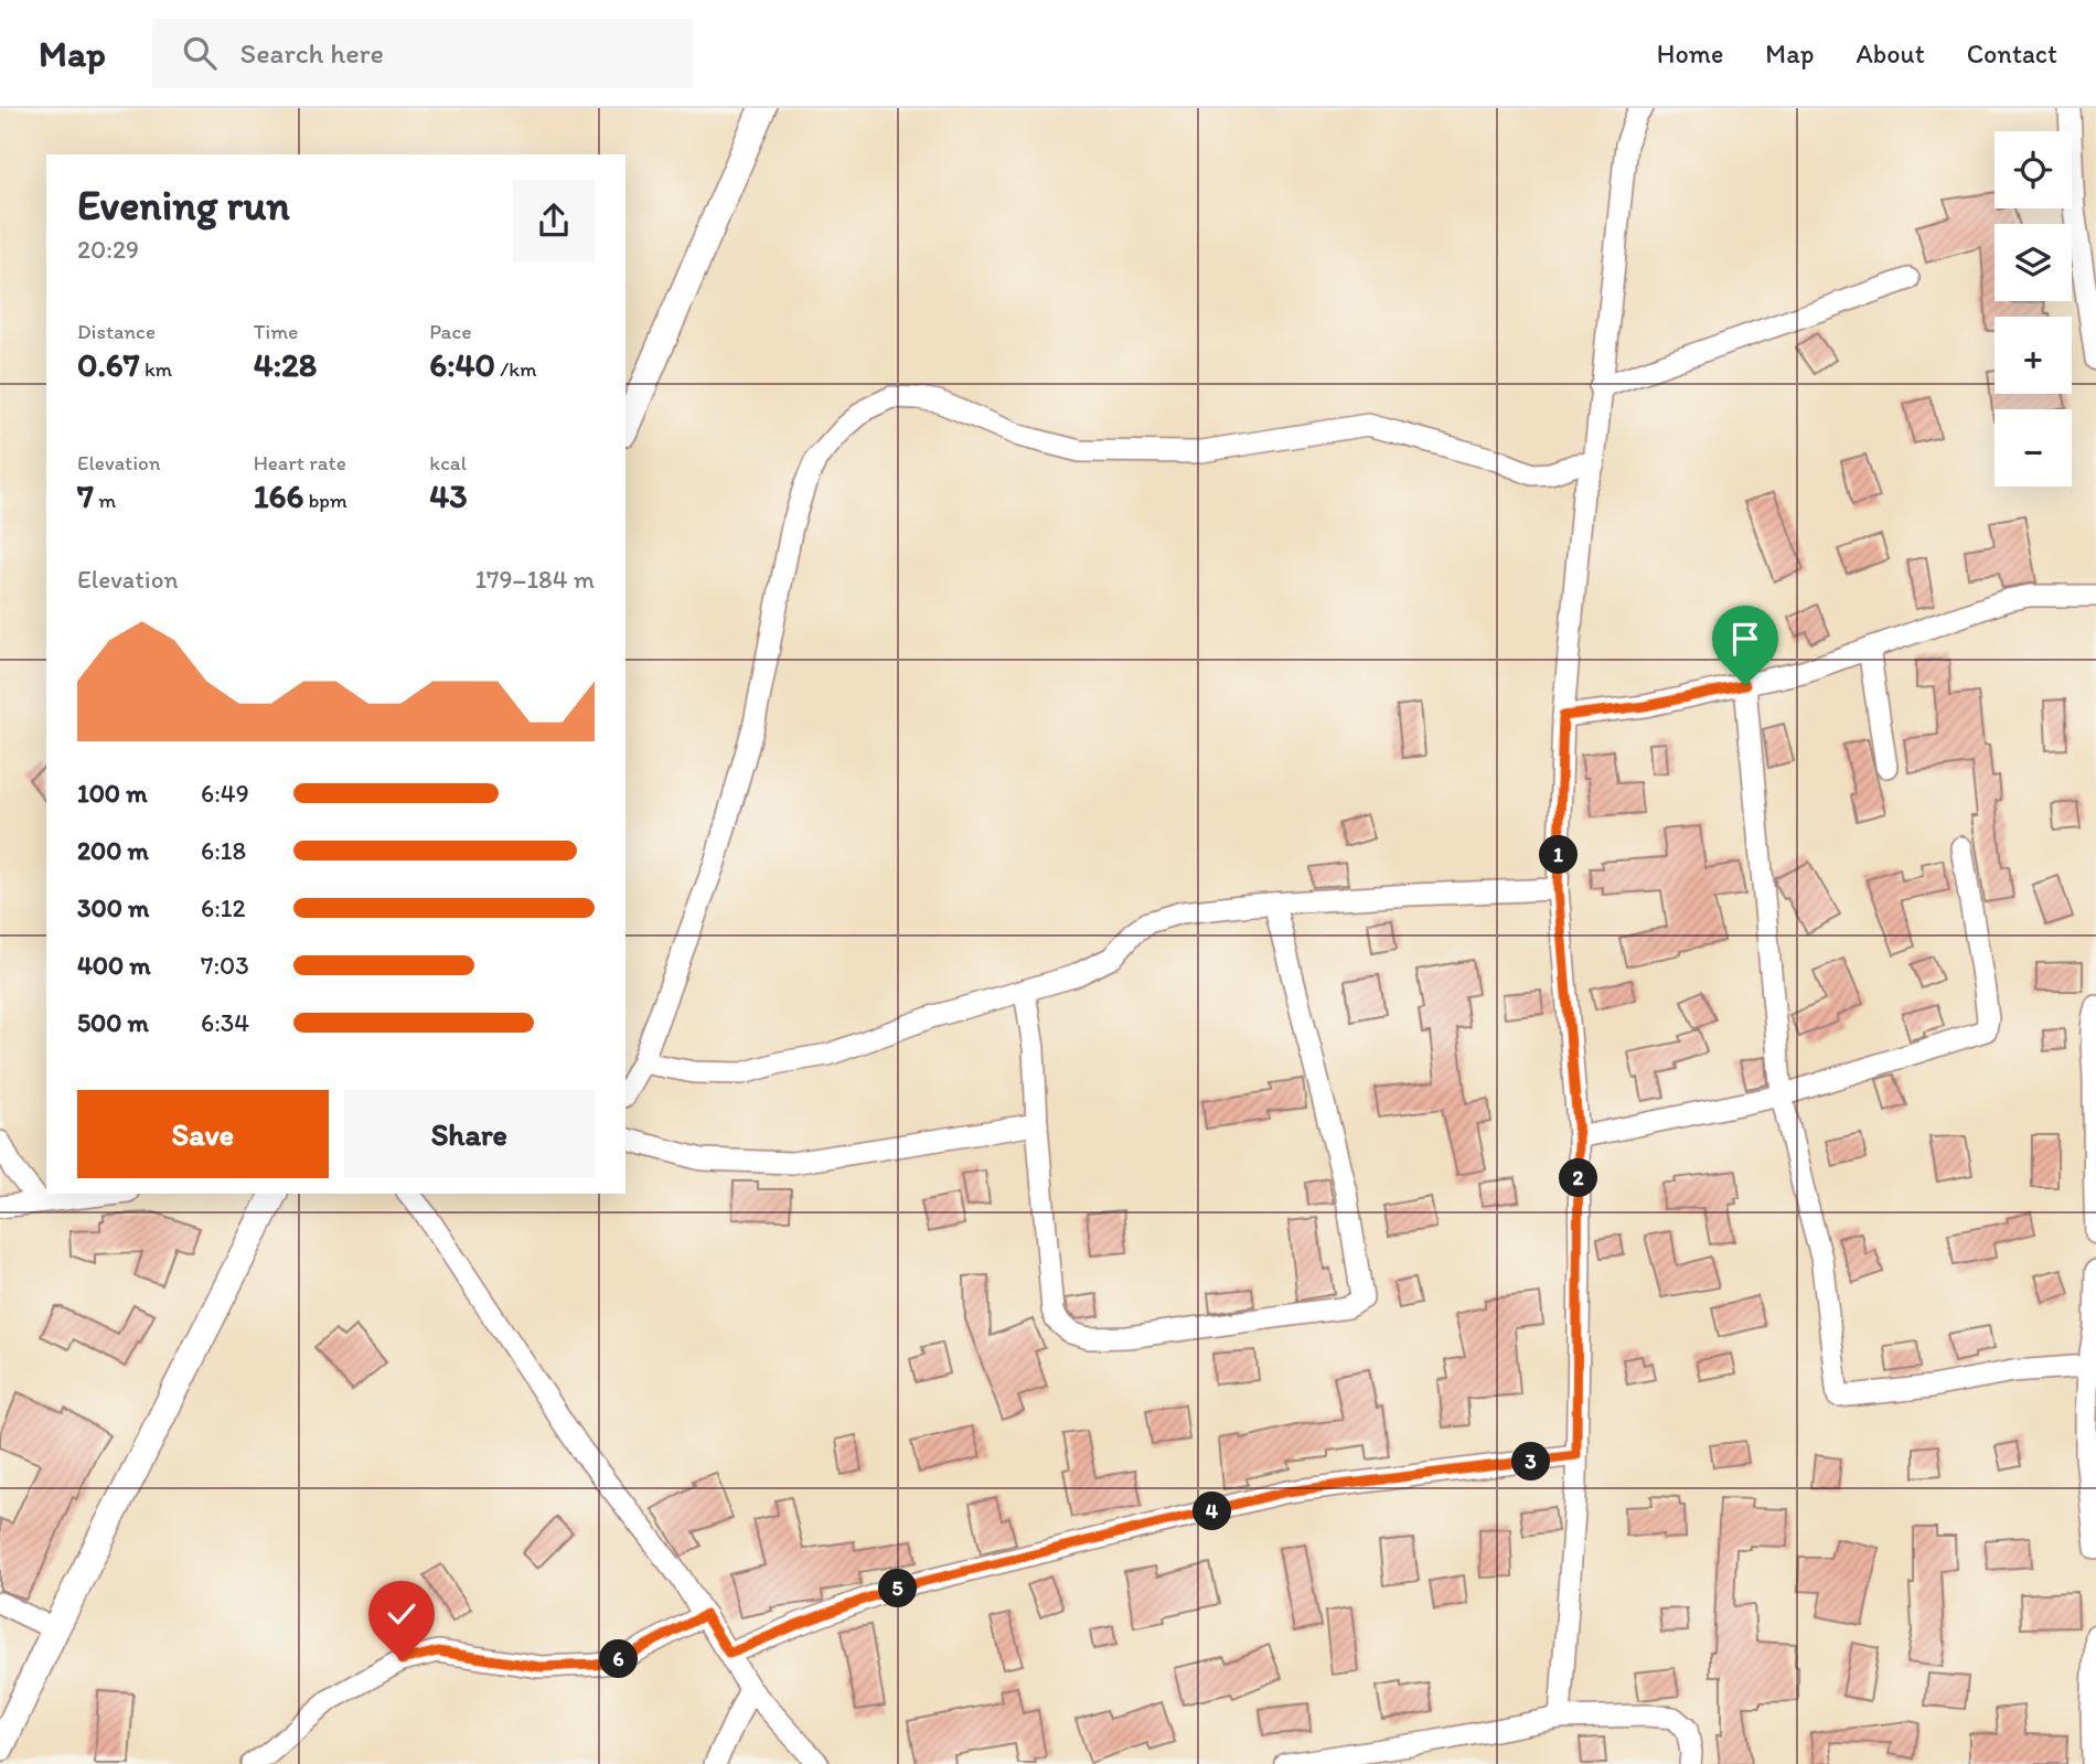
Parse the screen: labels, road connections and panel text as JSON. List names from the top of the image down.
{
  "page": {
    "header": "Map",
    "search": "Search here",
    "nav": [
      "Home",
      "Map",
      "About",
      "Contact"
    ],
    "map_buttons": ["+", "−"],
    "heading": ["Evening run", "20:29"],
    "stats": [
      ["Distance", "0.67 km"],
      ["Time", "4:28"],
      ["Pace", "6:40 /km"],
      ["Elevation", "7 m"],
      ["Heart rate", "166 bpm"],
      ["kcal", "43"]
    ],
    "chart": ["Elevation", "179–184 m"],
    "list": [
      {
        "name": "100 m",
        "note": "6:49"
      },
      {
        "name": "200 m",
        "note": "6:18"
      },
      {
        "name": "300 m",
        "note": "6:12"
      },
      {
        "name": "400 m",
        "note": "7:03"
      },
      {
        "name": "500 m",
        "note": "6:34"
      }
    ],
    "pins": [
      "1",
      "2",
      "3",
      "4",
      "5",
      "6"
    ],
    "buttons": ["Save", "Share"]
  }
}
